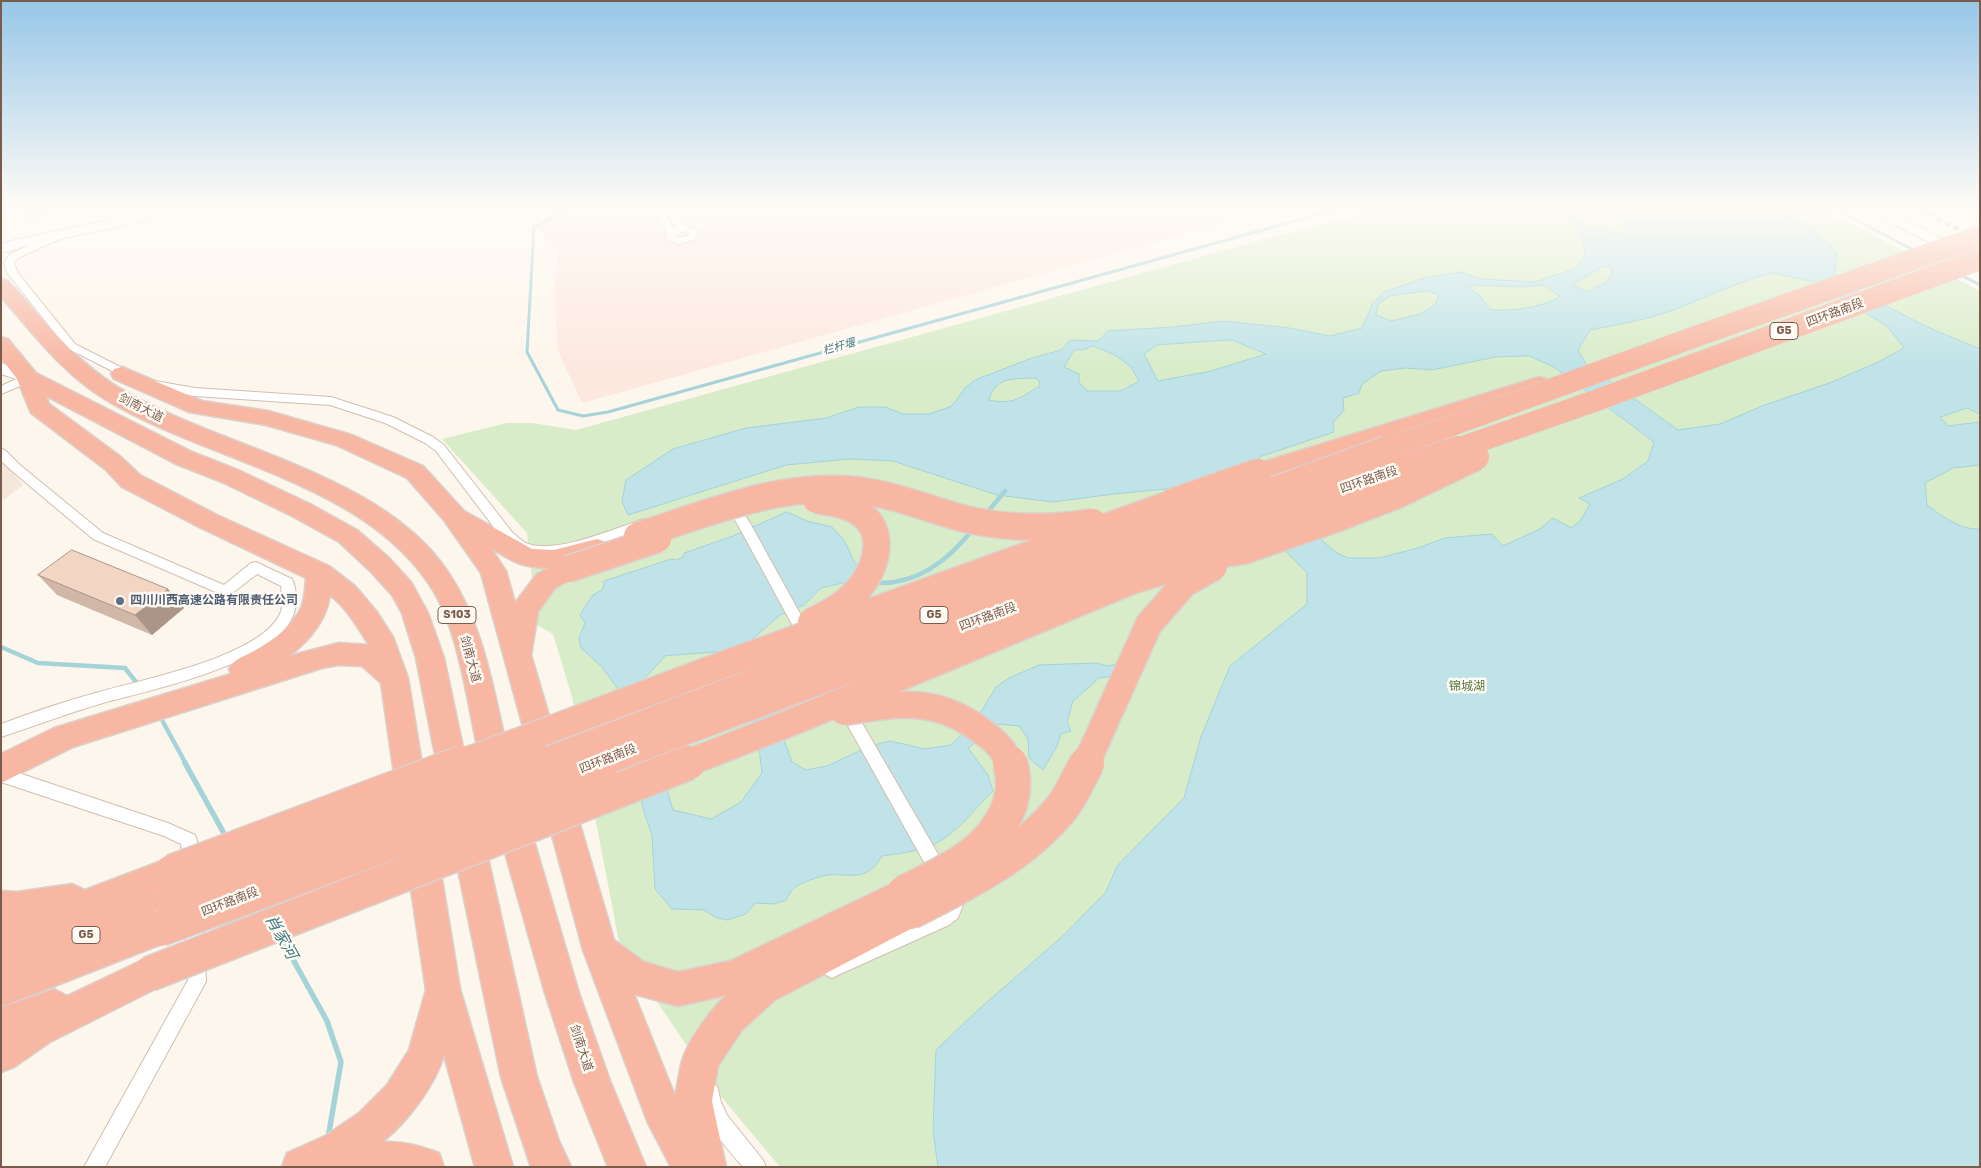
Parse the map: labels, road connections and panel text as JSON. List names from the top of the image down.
{
  "streets": {
    "highway": [
      "四环路南段",
      "G5",
      "剑南大道",
      "S103"
    ]
  },
  "water": ["栏杆堰", "肖家河"],
  "parks": ["锦城湖"],
  "places": ["四川川西高速公路有限责任公司"]
}
